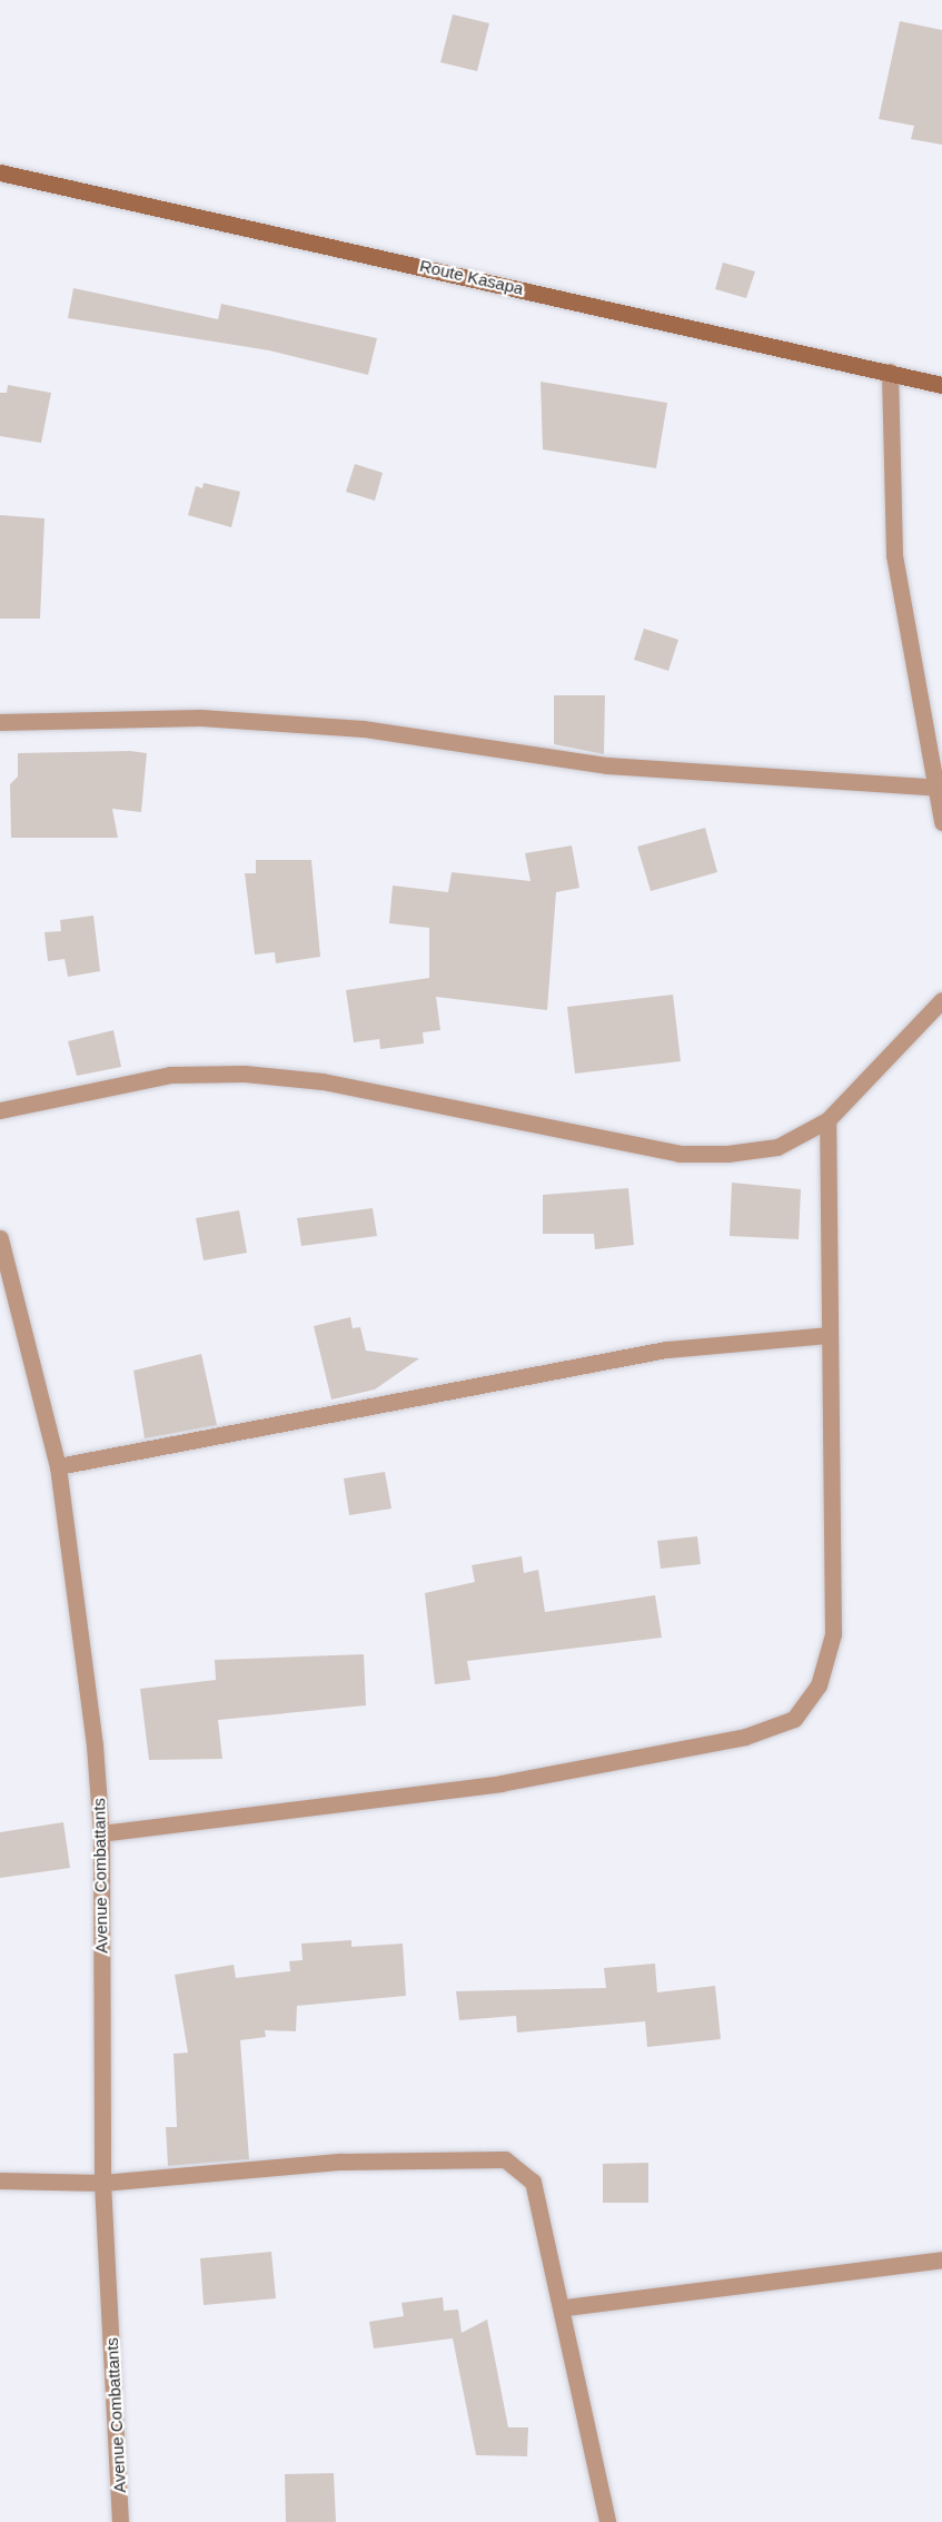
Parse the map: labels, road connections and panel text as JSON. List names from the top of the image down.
{
  "streets": {
    "main road": ["Route Kasapa"],
    "street": ["Avenue Combattants"]
  }
}
